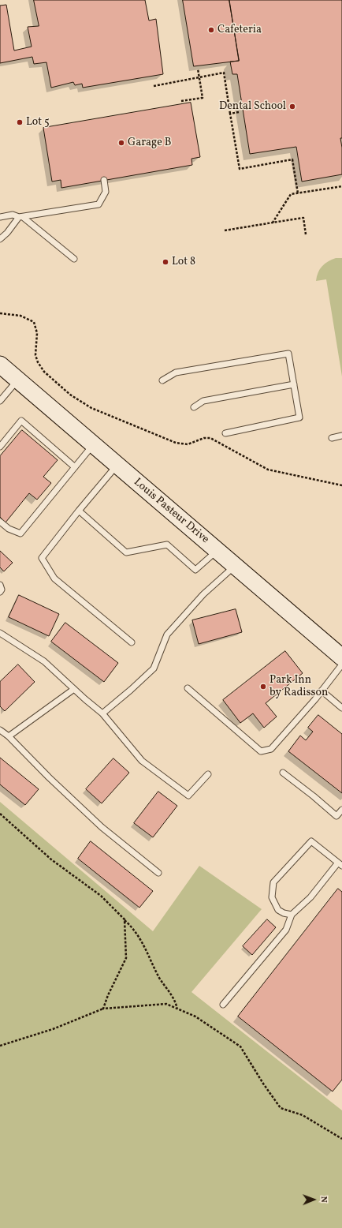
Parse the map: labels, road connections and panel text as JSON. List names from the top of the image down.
{
  "streets": {
    "street": ["Louis Pasteur Drive"]
  },
  "places": [
    "Cafeteria",
    "Dental School",
    "Lot 5",
    "Garage B",
    "Lot 8",
    "Park Inn by Radisson"
  ],
  "north": "right"
}
